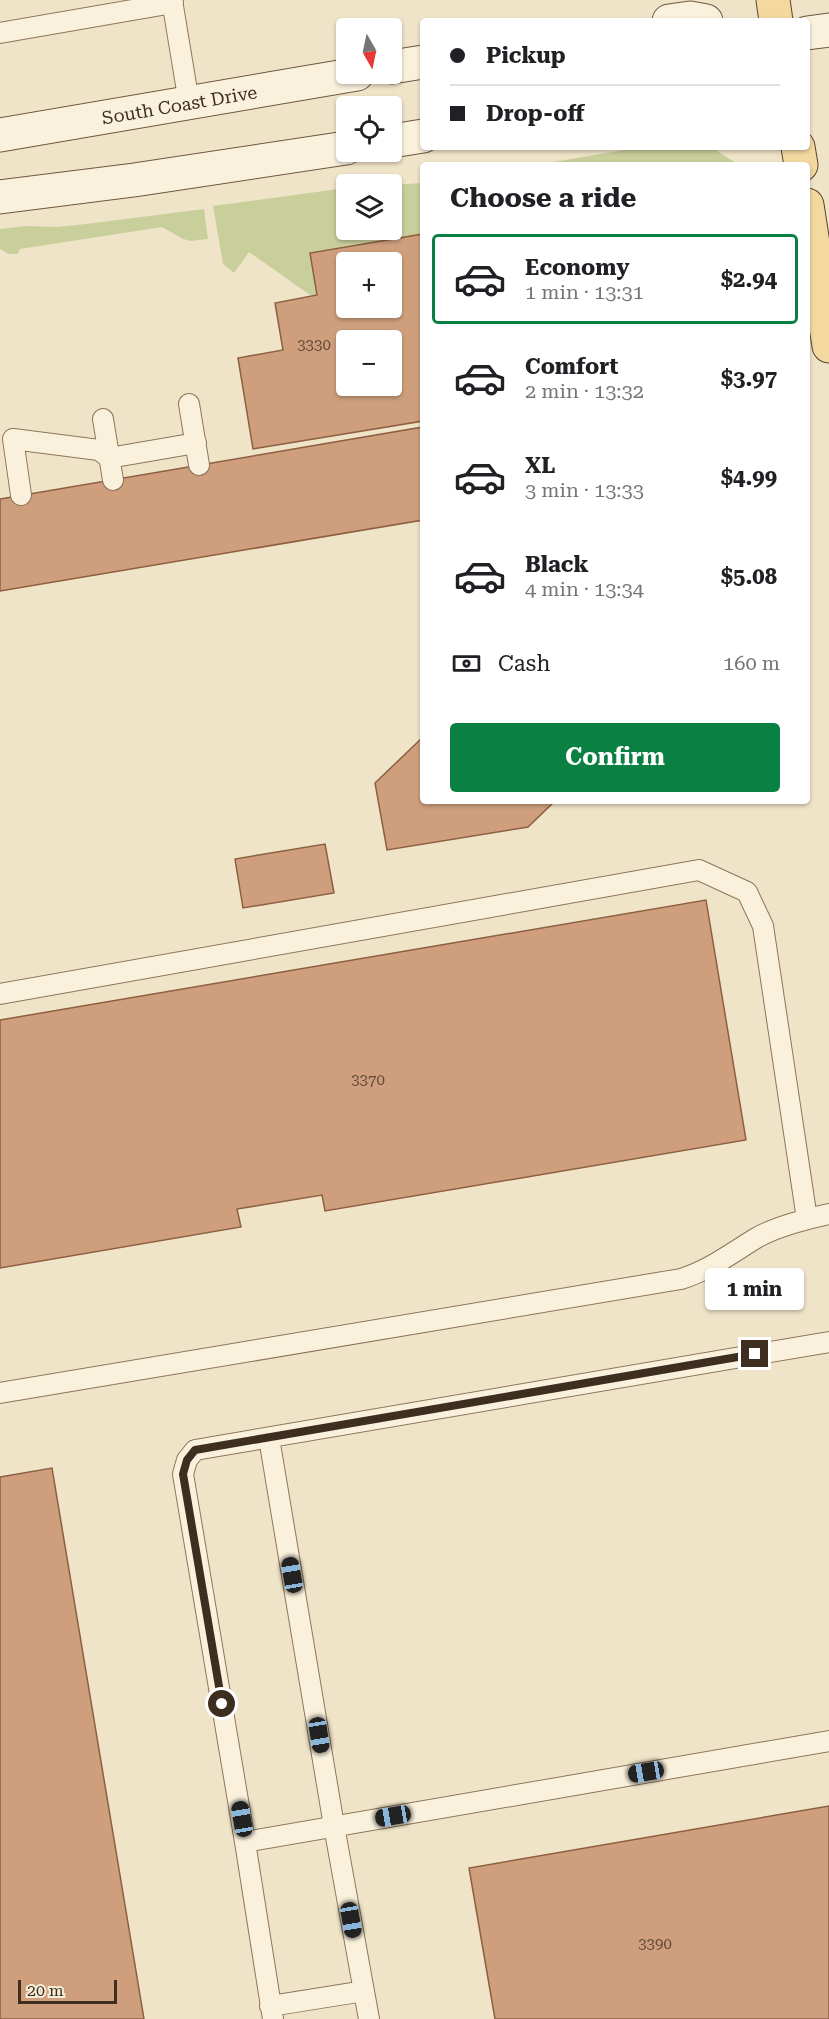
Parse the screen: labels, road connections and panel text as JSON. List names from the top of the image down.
{
  "streets": {
    "main road": ["South Coast Drive"]
  },
  "house_numbers": ["3330", "3370", "3390"],
  "scale_bar": "20 m",
  "north": "bottom",
  "page": {
    "map_buttons": ["+", "−"],
    "banner": ["Pickup", "Drop-off"],
    "heading": "Choose a ride",
    "list": [
      {
        "name": "Economy",
        "note": "1 min · 13:31",
        "value": "$2.94"
      },
      {
        "name": "Comfort",
        "note": "2 min · 13:32",
        "value": "$3.97"
      },
      {
        "name": "XL",
        "note": "3 min · 13:33",
        "value": "$4.99"
      },
      {
        "name": "Black",
        "note": "4 min · 13:34",
        "value": "$5.08"
      }
    ],
    "pay": ["Cash", "160 m"],
    "buttons": "Confirm",
    "bubble": "1 min",
    "scale": "20 m"
  }
}
